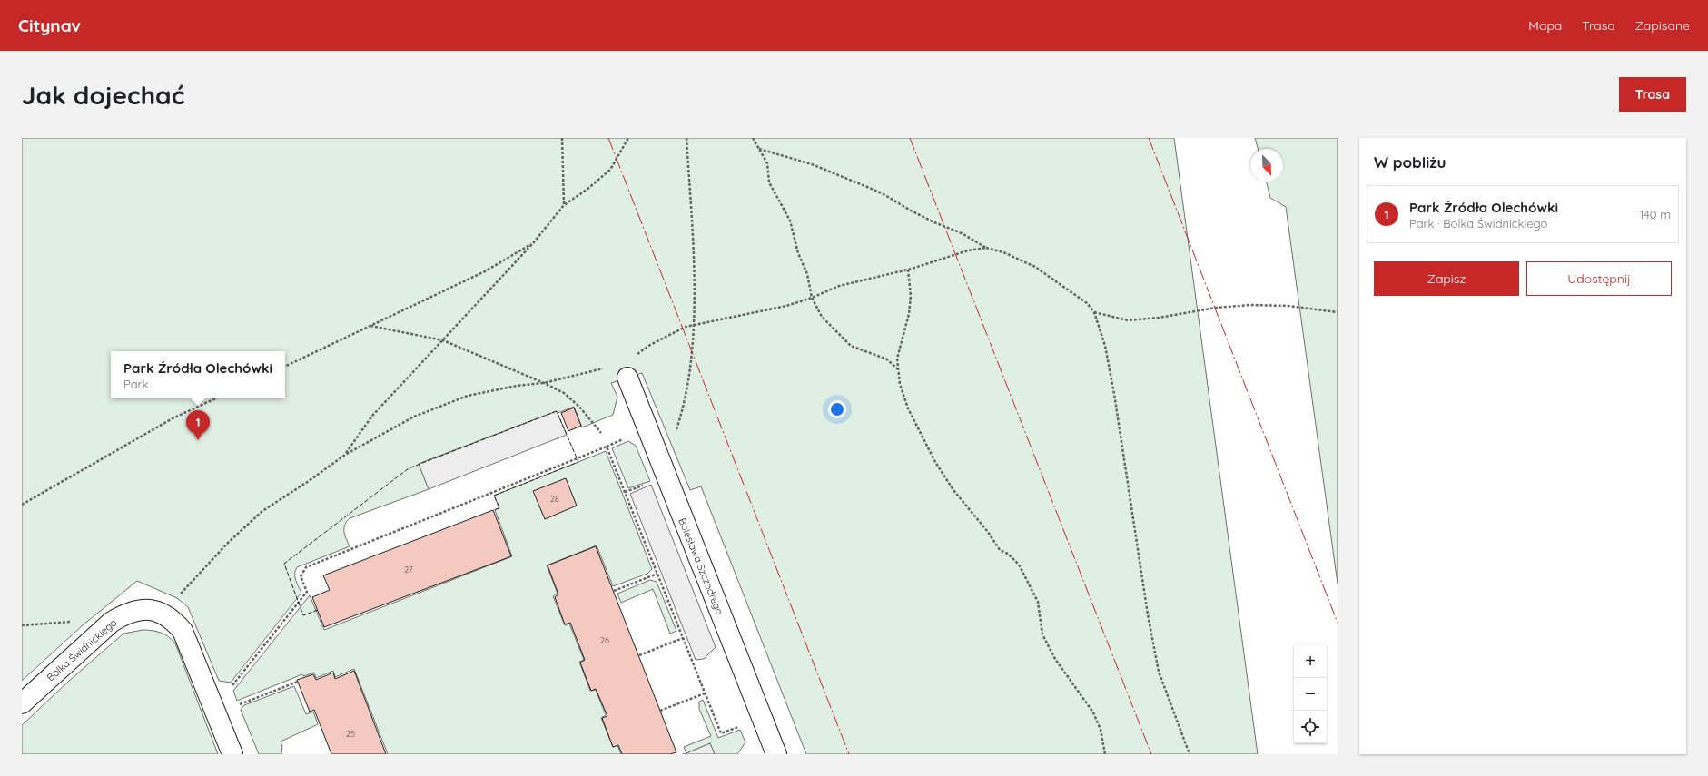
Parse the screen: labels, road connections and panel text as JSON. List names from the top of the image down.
{
  "streets": {
    "street": ["Bolesława Szczodrego", "Bolka Świdnickiego"]
  },
  "house_numbers": [
    "28",
    "27",
    "26",
    "25"
  ],
  "north": "bottom right",
  "page": {
    "header": "Citynav",
    "nav": ["Mapa", "Trasa", "Zapisane"],
    "buttons": [
      "Trasa",
      ["Zapisz", "Udostępnij"]
    ],
    "title": "Jak dojechać",
    "heading": "W pobliżu",
    "list": [
      {
        "mark": "1",
        "name": "Park Źródła Olechówki",
        "note": "Park · Bolka Świdnickiego",
        "value": "140 m"
      }
    ],
    "popup": ["Park Źródła Olechówki", "Park"],
    "pins": "1",
    "map_buttons": ["+", "−"]
  }
}
